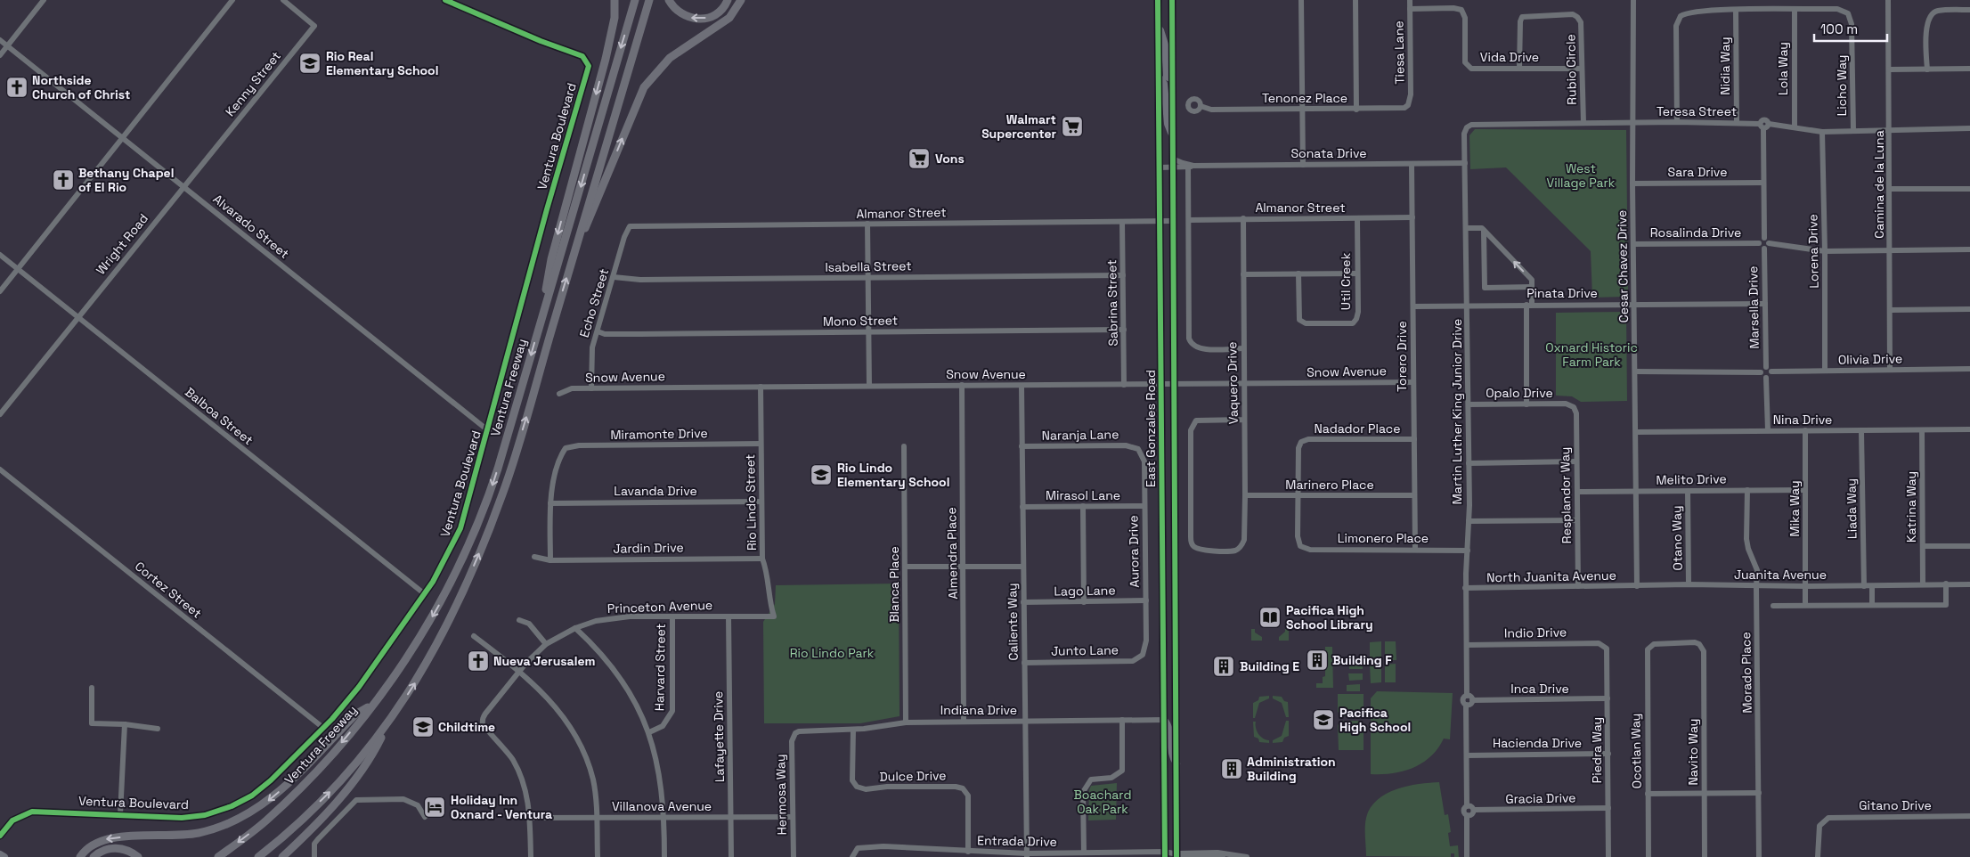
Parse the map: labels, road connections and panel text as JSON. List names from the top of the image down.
{
  "streets": {
    "highway": ["Ventura Freeway"],
    "main road": ["East Gonzales Road"],
    "street": [
      "Tiesa Lane",
      "Vida Drive",
      "Nidia Way",
      "Lola Way",
      "Rubio Circle",
      "Kenny Street",
      "Licho Way",
      "Tenonez Place",
      "Teresa Street",
      "Ventura Boulevard",
      "Sonata Drive",
      "Sara Drive",
      "Camina de la Luna",
      "Almanor Street",
      "Alvarado Street",
      "Rosalinda Drive",
      "Wright Road",
      "Lorena Drive",
      "Isabella Street",
      "Cesar Chavez Drive",
      "Util Creek",
      "Pinata Drive",
      "Echo Street",
      "Sabrina Street",
      "Marsella Drive",
      "Mono Street",
      "Torero Drive",
      "Olivia Drive",
      "Snow Avenue",
      "Vaquero Drive",
      "Opalo Drive",
      "Martin Luther King Junior Drive",
      "Balboa Street",
      "Nina Drive",
      "Nadador Place",
      "Miramonte Drive",
      "Naranja Lane",
      "Melito Drive",
      "Marinero Place",
      "Lavanda Drive",
      "Mirasol Lane",
      "Resplandor Way",
      "Rio Lindo Street",
      "Katrina Way",
      "Mika Way",
      "Liada Way",
      "Limonero Place",
      "Otano Way",
      "Jardin Drive",
      "Aurora Drive",
      "Almendra Place",
      "Juanita Avenue",
      "North Juanita Avenue",
      "Blanca Place",
      "Cortez Street",
      "Lago Lane",
      "Princeton Avenue",
      "Caliente Way",
      "Indio Drive",
      "Junto Lane",
      "Harvard Street",
      "Morado Place",
      "Inca Drive",
      "Indiana Drive",
      "Lafayette Drive",
      "Hacienda Drive",
      "Piedra Way",
      "Ocotlan Way",
      "Navito Way",
      "Dulce Drive",
      "Hermosa Way",
      "Gracia Drive",
      "Gitano Drive",
      "Villanova Avenue",
      "Entrada Drive"
    ]
  },
  "crossings": [
    ["Tiesa Lane", "Vida Drive"],
    ["Tiesa Lane", "Tenonez Place"],
    ["Vida Drive", "Rubio Circle"],
    ["Nidia Way", "Teresa Street"],
    ["Lola Way", "Licho Way"],
    ["Lola Way", "Teresa Street"],
    ["Rubio Circle", "Teresa Street"],
    ["Kenny Street", "Alvarado Street"],
    ["Kenny Street", "Wright Road"],
    ["Licho Way", "Teresa Street"],
    ["Teresa Street", "Camina de la Luna"],
    ["Teresa Street", "Lorena Drive"],
    ["Teresa Street", "Cesar Chavez Drive"],
    ["Teresa Street", "Martin Luther King Junior Drive"],
    ["Ventura Boulevard", "Alvarado Street"],
    ["Ventura Boulevard", "Balboa Street"],
    ["Ventura Boulevard", "Cortez Street"],
    ["Sonata Drive", "Torero Drive"],
    ["Sonata Drive", "Martin Luther King Junior Drive"],
    ["Sonata Drive", "East Gonzales Road"],
    ["Sara Drive", "Cesar Chavez Drive"],
    ["Camina de la Luna", "Olivia Drive"],
    ["Almanor Street", "Util Creek"],
    ["Almanor Street", "Echo Street"],
    ["Almanor Street", "Sabrina Street"],
    ["Almanor Street", "Torero Drive"],
    ["Almanor Street", "Vaquero Drive"],
    ["Almanor Street", "East Gonzales Road"],
    ["Alvarado Street", "Wright Road"],
    ["Rosalinda Drive", "Cesar Chavez Drive"],
    ["Wright Road", "Balboa Street"],
    ["Lorena Drive", "Olivia Drive"],
    ["Isabella Street", "Echo Street"],
    ["Isabella Street", "Sabrina Street"],
    ["Cesar Chavez Drive", "Pinata Drive"],
    ["Cesar Chavez Drive", "Nina Drive"],
    ["Cesar Chavez Drive", "Melito Drive"],
    ["Cesar Chavez Drive", "Juanita Avenue"],
    ["Cesar Chavez Drive", "North Juanita Avenue"],
    ["Pinata Drive", "Marsella Drive"],
    ["Pinata Drive", "Torero Drive"],
    ["Pinata Drive", "Martin Luther King Junior Drive"],
    ["Echo Street", "Mono Street"],
    ["Echo Street", "Snow Avenue"],
    ["Sabrina Street", "Mono Street"],
    ["Sabrina Street", "Snow Avenue"],
    ["Marsella Drive", "Olivia Drive"],
    ["Torero Drive", "Snow Avenue"],
    ["Torero Drive", "Nadador Place"],
    ["Torero Drive", "Marinero Place"],
    ["Torero Drive", "Limonero Place"],
    ["Snow Avenue", "Vaquero Drive"],
    ["Snow Avenue", "East Gonzales Road"],
    ["Snow Avenue", "Rio Lindo Street"],
    ["Snow Avenue", "Almendra Place"],
    ["Snow Avenue", "Caliente Way"],
    ["Vaquero Drive", "Marinero Place"],
    ["Opalo Drive", "Martin Luther King Junior Drive"],
    ["Opalo Drive", "Resplandor Way"],
    ["Martin Luther King Junior Drive", "Limonero Place"],
    ["Martin Luther King Junior Drive", "North Juanita Avenue"],
    ["Martin Luther King Junior Drive", "Indio Drive"],
    ["Nina Drive", "Katrina Way"],
    ["Nina Drive", "Mika Way"],
    ["Nina Drive", "Liada Way"],
    ["East Gonzales Road", "Indiana Drive"],
    ["East Gonzales Road", "Entrada Drive"],
    ["Nadador Place", "Marinero Place"],
    ["Nadador Place", "Limonero Place"],
    ["Miramonte Drive", "Lavanda Drive"],
    ["Miramonte Drive", "Rio Lindo Street"],
    ["Naranja Lane", "Aurora Drive"],
    ["Naranja Lane", "Caliente Way"],
    ["Melito Drive", "Resplandor Way"],
    ["Melito Drive", "Mika Way"],
    ["Melito Drive", "Otano Way"],
    ["Melito Drive", "Morado Place"],
    ["Marinero Place", "Limonero Place"],
    ["Lavanda Drive", "Rio Lindo Street"],
    ["Mirasol Lane", "Aurora Drive"],
    ["Mirasol Lane", "Caliente Way"],
    ["Resplandor Way", "North Juanita Avenue"],
    ["Rio Lindo Street", "Jardin Drive"],
    ["Rio Lindo Street", "Princeton Avenue"],
    ["Katrina Way", "Juanita Avenue"],
    ["Mika Way", "Juanita Avenue"],
    ["Liada Way", "Juanita Avenue"],
    ["Otano Way", "Juanita Avenue"],
    ["Aurora Drive", "Lago Lane"],
    ["Aurora Drive", "Junto Lane"],
    ["Almendra Place", "Indiana Drive"],
    ["Juanita Avenue", "North Juanita Avenue"],
    ["Juanita Avenue", "Morado Place"],
    ["Blanca Place", "Indiana Drive"],
    ["Lago Lane", "Caliente Way"],
    ["Princeton Avenue", "Harvard Street"],
    ["Princeton Avenue", "Lafayette Drive"],
    ["Princeton Avenue", "Villanova Avenue"],
    ["Caliente Way", "Junto Lane"],
    ["Caliente Way", "Indiana Drive"],
    ["Caliente Way", "Entrada Drive"],
    ["Indio Drive", "Piedra Way"],
    ["Inca Drive", "Piedra Way"],
    ["Indiana Drive", "Dulce Drive"],
    ["Indiana Drive", "Hermosa Way"],
    ["Lafayette Drive", "Villanova Avenue"],
    ["Hacienda Drive", "Piedra Way"],
    ["Piedra Way", "Gracia Drive"],
    ["Ocotlan Way", "Navito Way"],
    ["Dulce Drive", "Entrada Drive"],
    ["Hermosa Way", "Villanova Avenue"]
  ],
  "parks": [
    "West Village Park",
    "Oxnard Historic Farm Park",
    "Rio Lindo Park",
    "Boachard Oak Park"
  ],
  "places": {
    "school or university": [
      "Rio Real Elementary School",
      "Rio Lindo Elementary School",
      "Pacifica High School",
      "Childtime"
    ],
    "church": ["Northside Church of Christ", "Bethany Chapel of El Rio", "Nueva Jerusalem"],
    "supermarket": ["Walmart Supercenter", "Vons"],
    "library": ["Pacifica High School Library"],
    "building": ["Building F", "Building E", "Administration Building"],
    "hotel": ["Holiday Inn Oxnard - Ventura"]
  },
  "scale_bar": "100 m"
}
